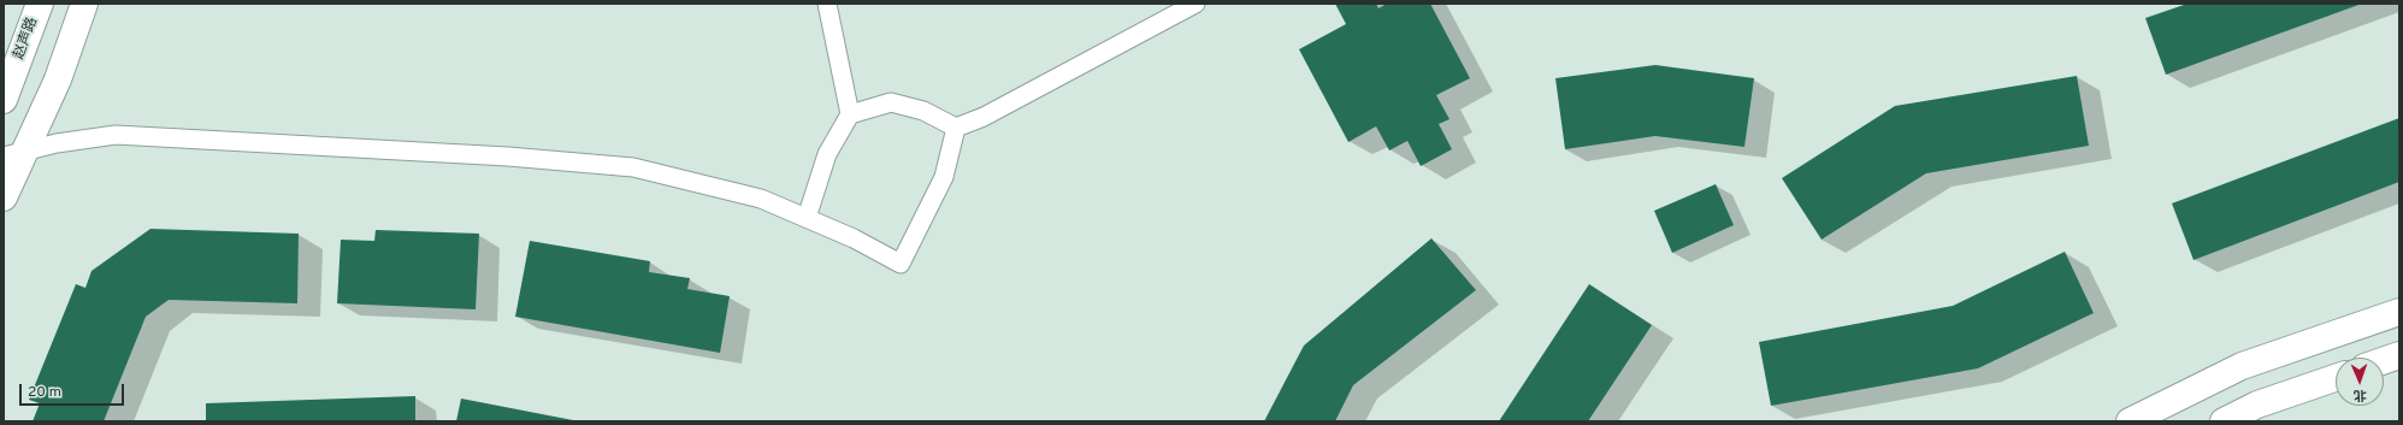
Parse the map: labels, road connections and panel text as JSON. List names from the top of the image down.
{
  "streets": {
    "main road": ["赵声路"]
  },
  "scale_bar": "20 m",
  "north": "bottom"
}
